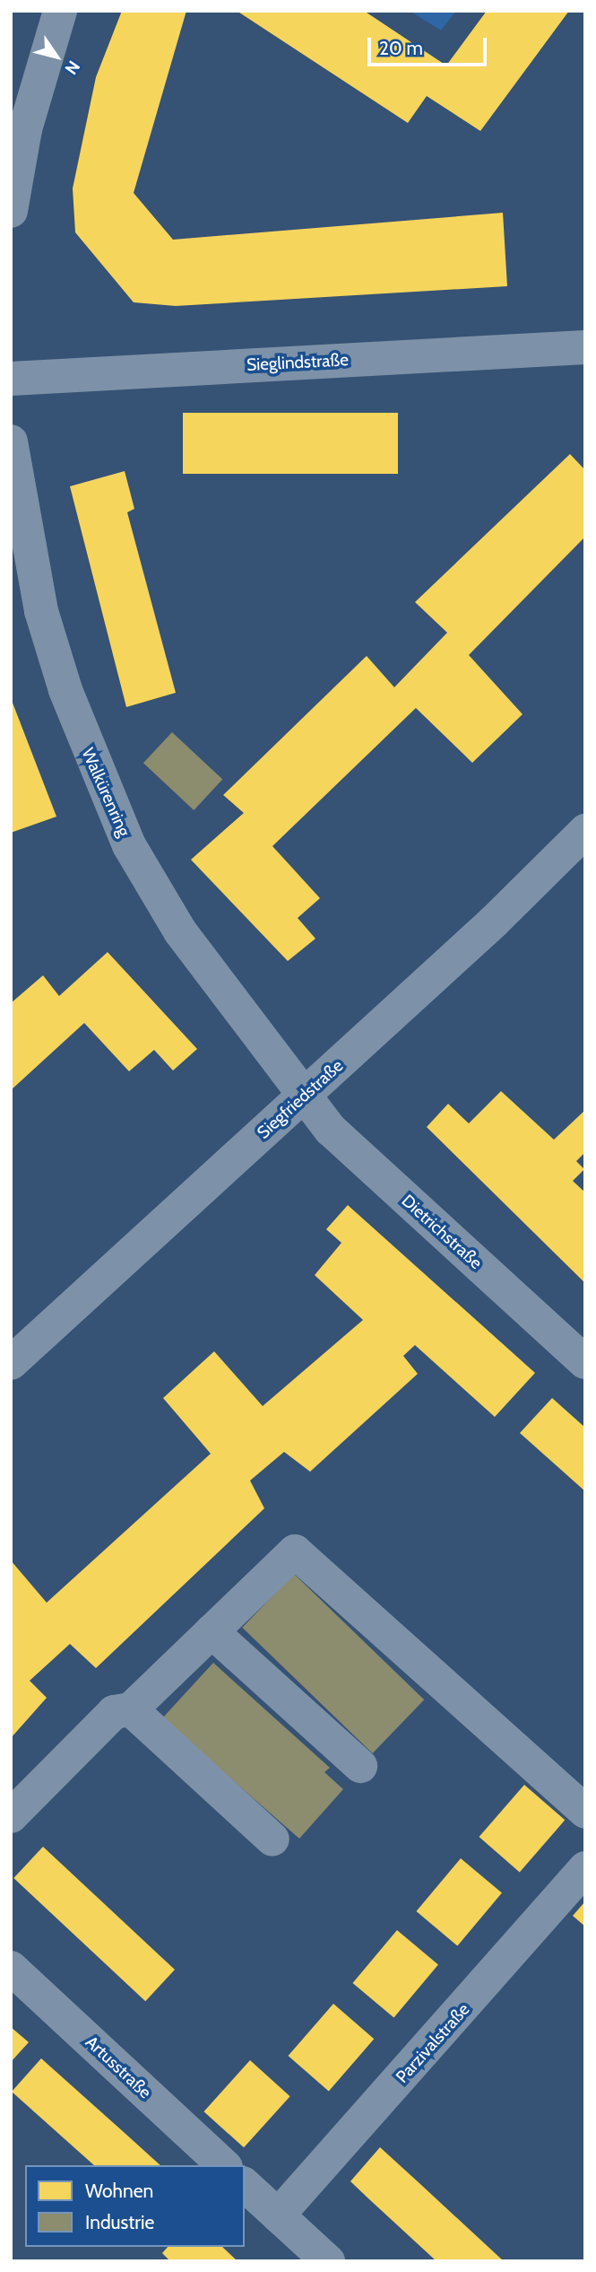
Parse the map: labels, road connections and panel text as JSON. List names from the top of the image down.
{
  "streets": {
    "street": [
      "Sieglindstraße",
      "Walkürenring",
      "Siegfriedstraße",
      "Dietrichstraße",
      "Parzivalstraße",
      "Artusstraße"
    ]
  },
  "crossings": [
    ["Walkürenring", "Siegfriedstraße"],
    ["Walkürenring", "Dietrichstraße"],
    ["Siegfriedstraße", "Dietrichstraße"]
  ],
  "legend": ["Wohnen", "Industrie"],
  "scale_bar": "20 m",
  "north": "bottom right"
}
